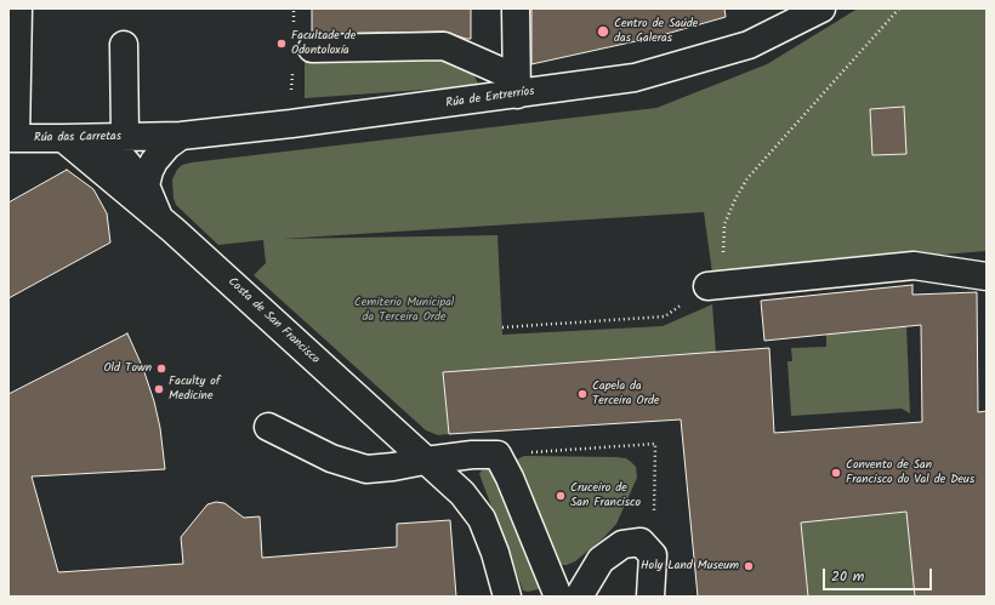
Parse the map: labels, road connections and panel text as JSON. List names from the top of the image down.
{
  "streets": {
    "street": ["Rúa de Entrerríos", "Rúa das Carretas", "Costa de San Francisco"]
  },
  "crossings": [
    ["Rúa de Entrerríos", "Rúa das Carretas"],
    ["Rúa de Entrerríos", "Costa de San Francisco"],
    ["Rúa das Carretas", "Costa de San Francisco"]
  ],
  "parks": ["Cemiterio Municipal da Terceira Orde"],
  "places": [
    "Centro de Saúde das Galeras",
    "Facultade de Odontoloxía",
    "Old Town",
    "Faculty of Medicine",
    "Capela da Terceira Orde",
    "Convento de San Francisco do Val de Deus",
    "Cruceiro de San Francisco",
    "Holy Land Museum"
  ],
  "scale_bar": "20 m"
}
